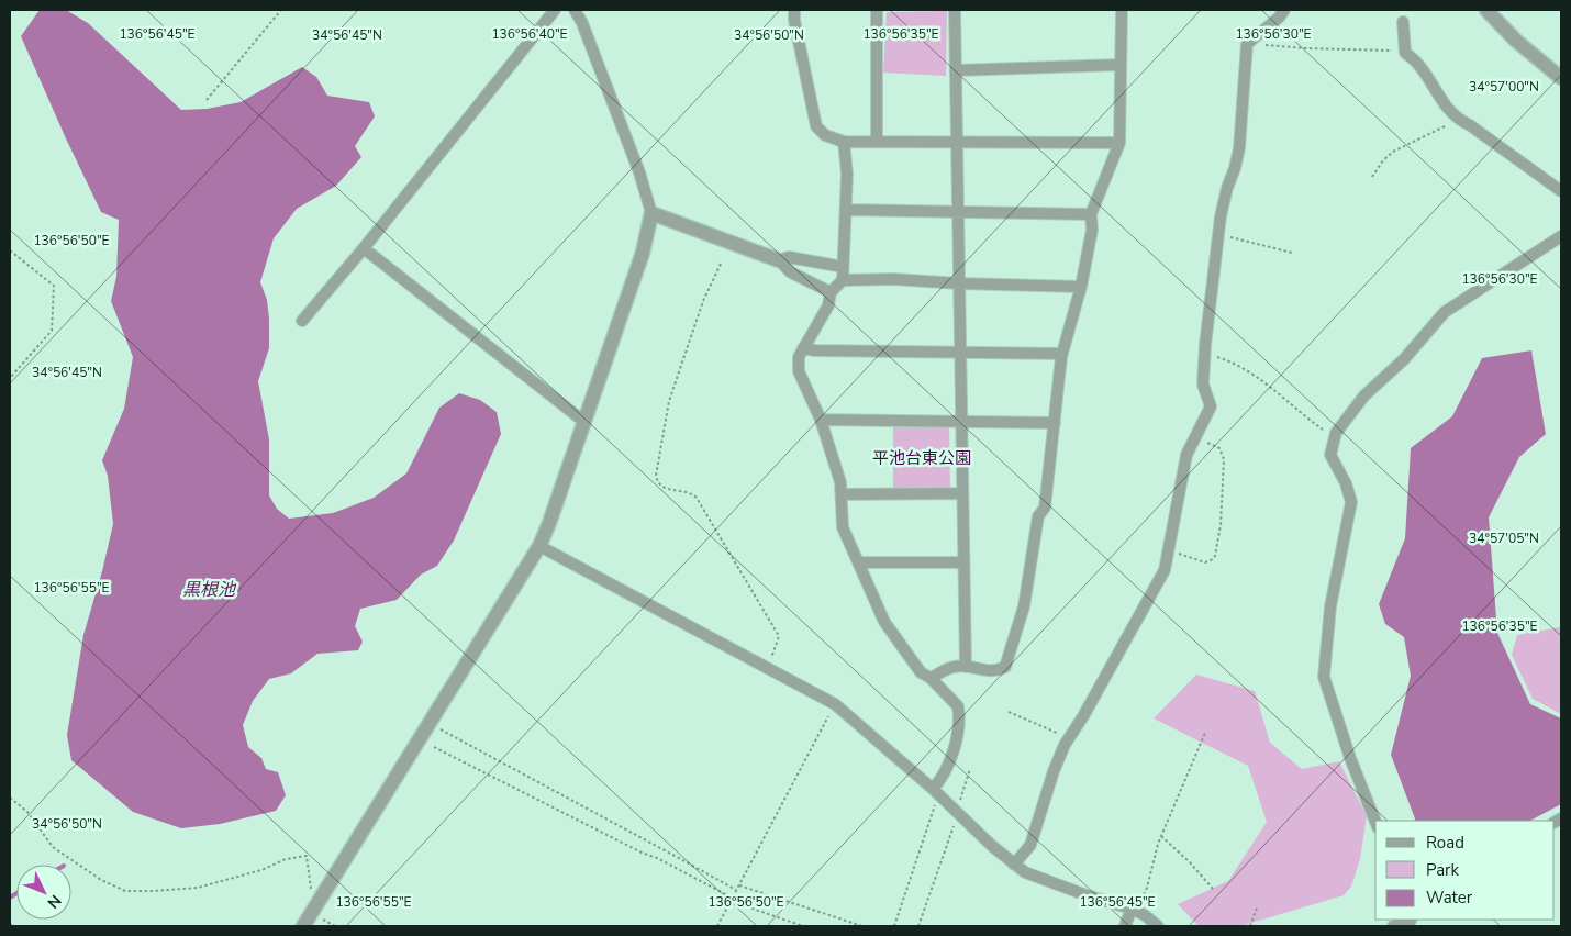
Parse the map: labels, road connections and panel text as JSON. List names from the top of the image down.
{
  "water": ["黒根池"],
  "parks": ["平池台東公園"],
  "legend": ["Road", "Park", "Water"],
  "north": "bottom right",
  "coordinates": [
    "136°56'45\"E",
    "136°56'30\"E",
    "136°56'40\"E",
    "136°56'35\"E",
    "34°56'45\"N",
    "34°56'50\"N",
    "34°57'00\"N",
    "136°56'50\"E",
    "34°57'05\"N",
    "136°56'55\"E"
  ]
}
